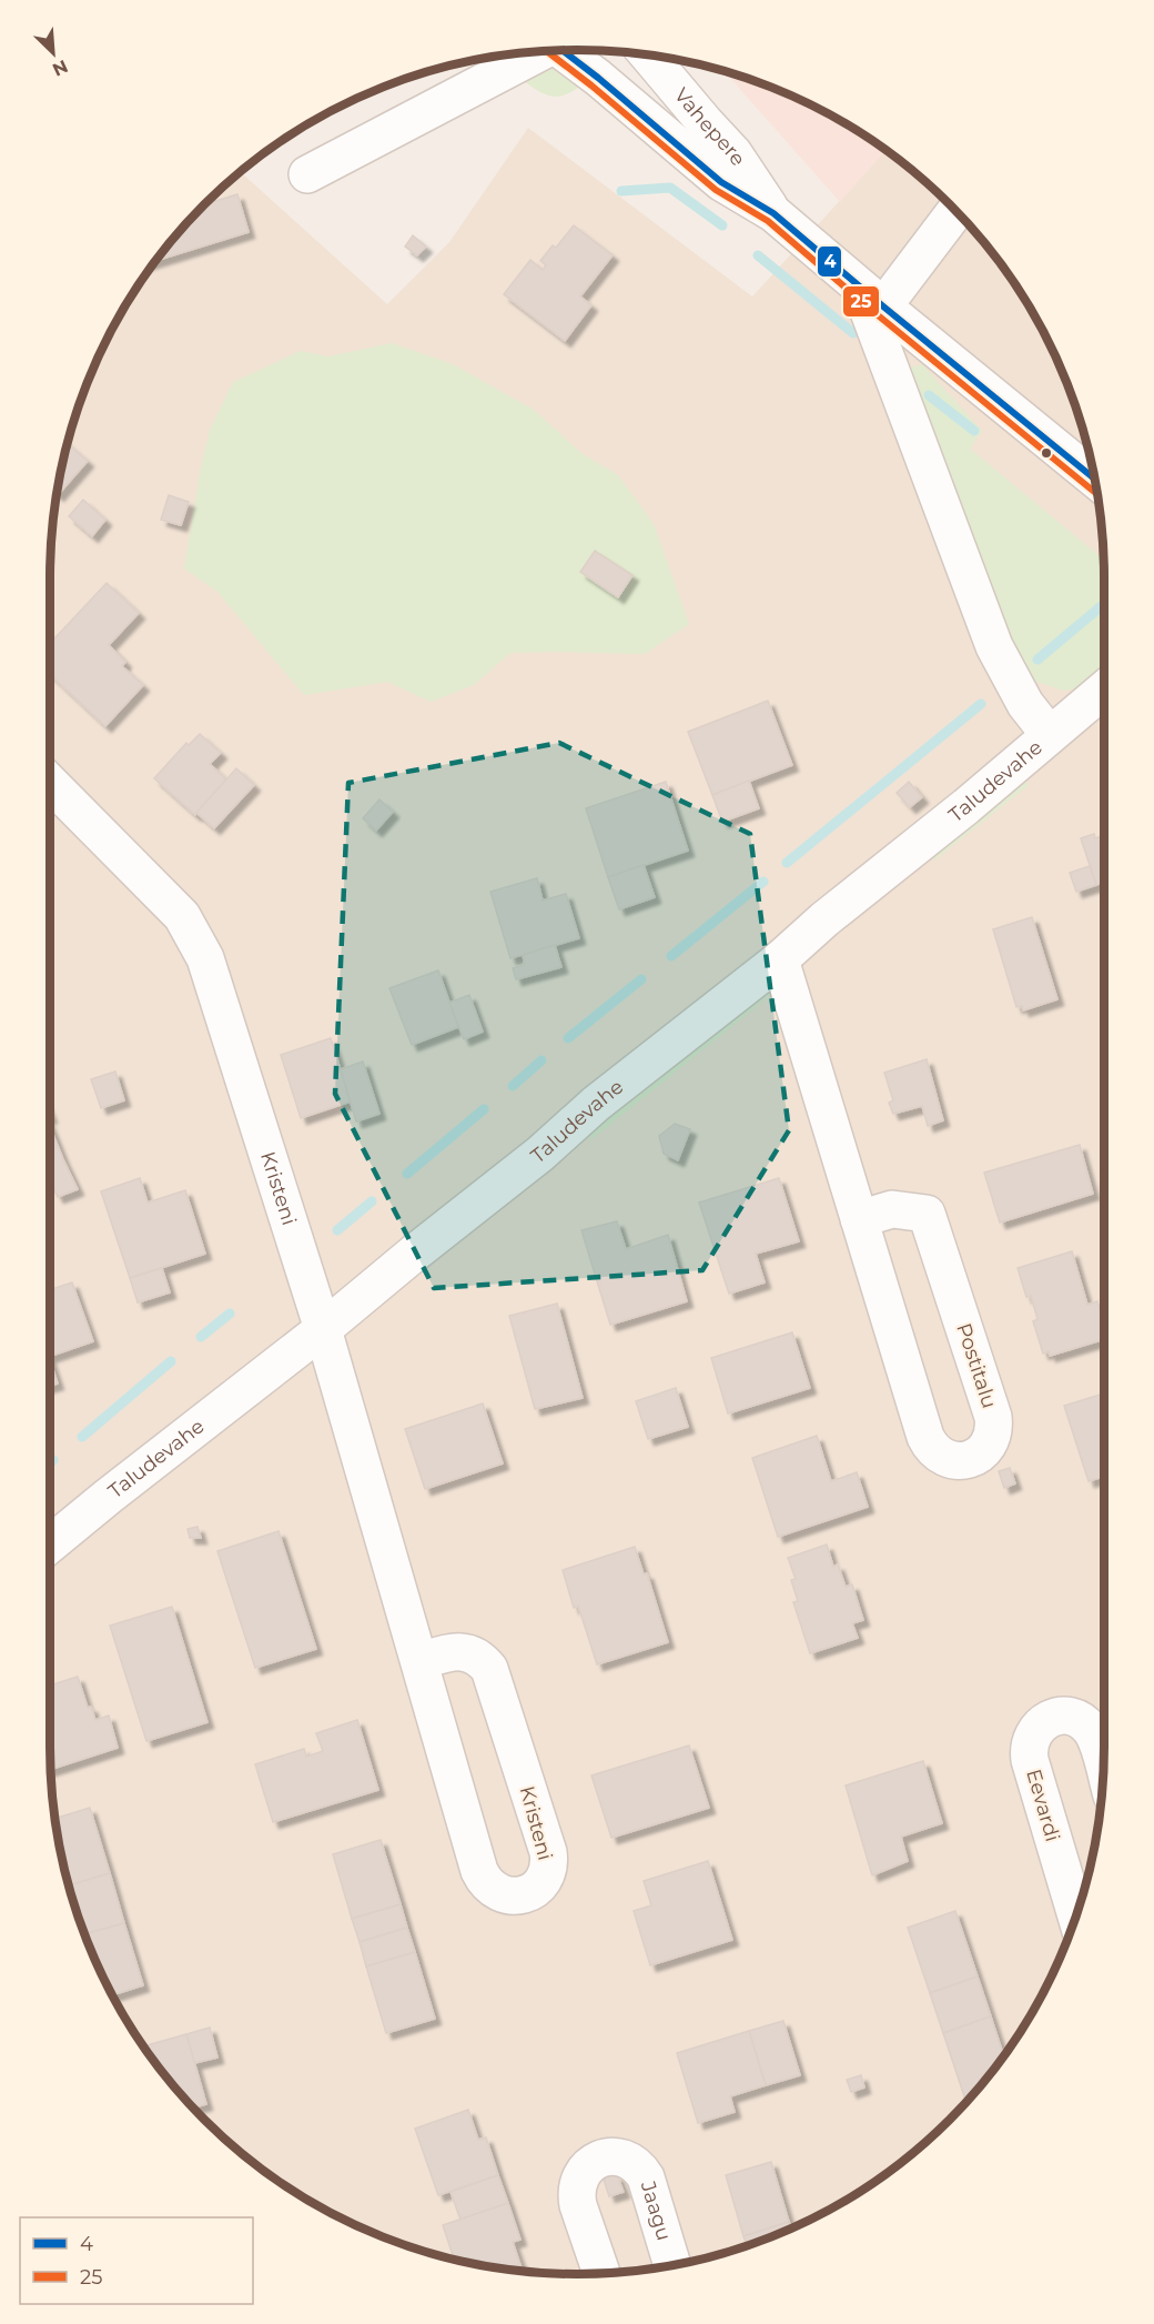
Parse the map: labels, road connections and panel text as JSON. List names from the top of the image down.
{
  "streets": {
    "street": [
      "Vahepere",
      "Taludevahe",
      "Kristeni",
      "Postitalu",
      "Eevardi",
      "Jaagu"
    ]
  },
  "crossings": [
    ["Taludevahe", "Kristeni"],
    ["Taludevahe", "Postitalu"]
  ],
  "lines": ["transit line 4", "transit line 25"],
  "legend": ["4", "25"],
  "north": "bottom right"
}
